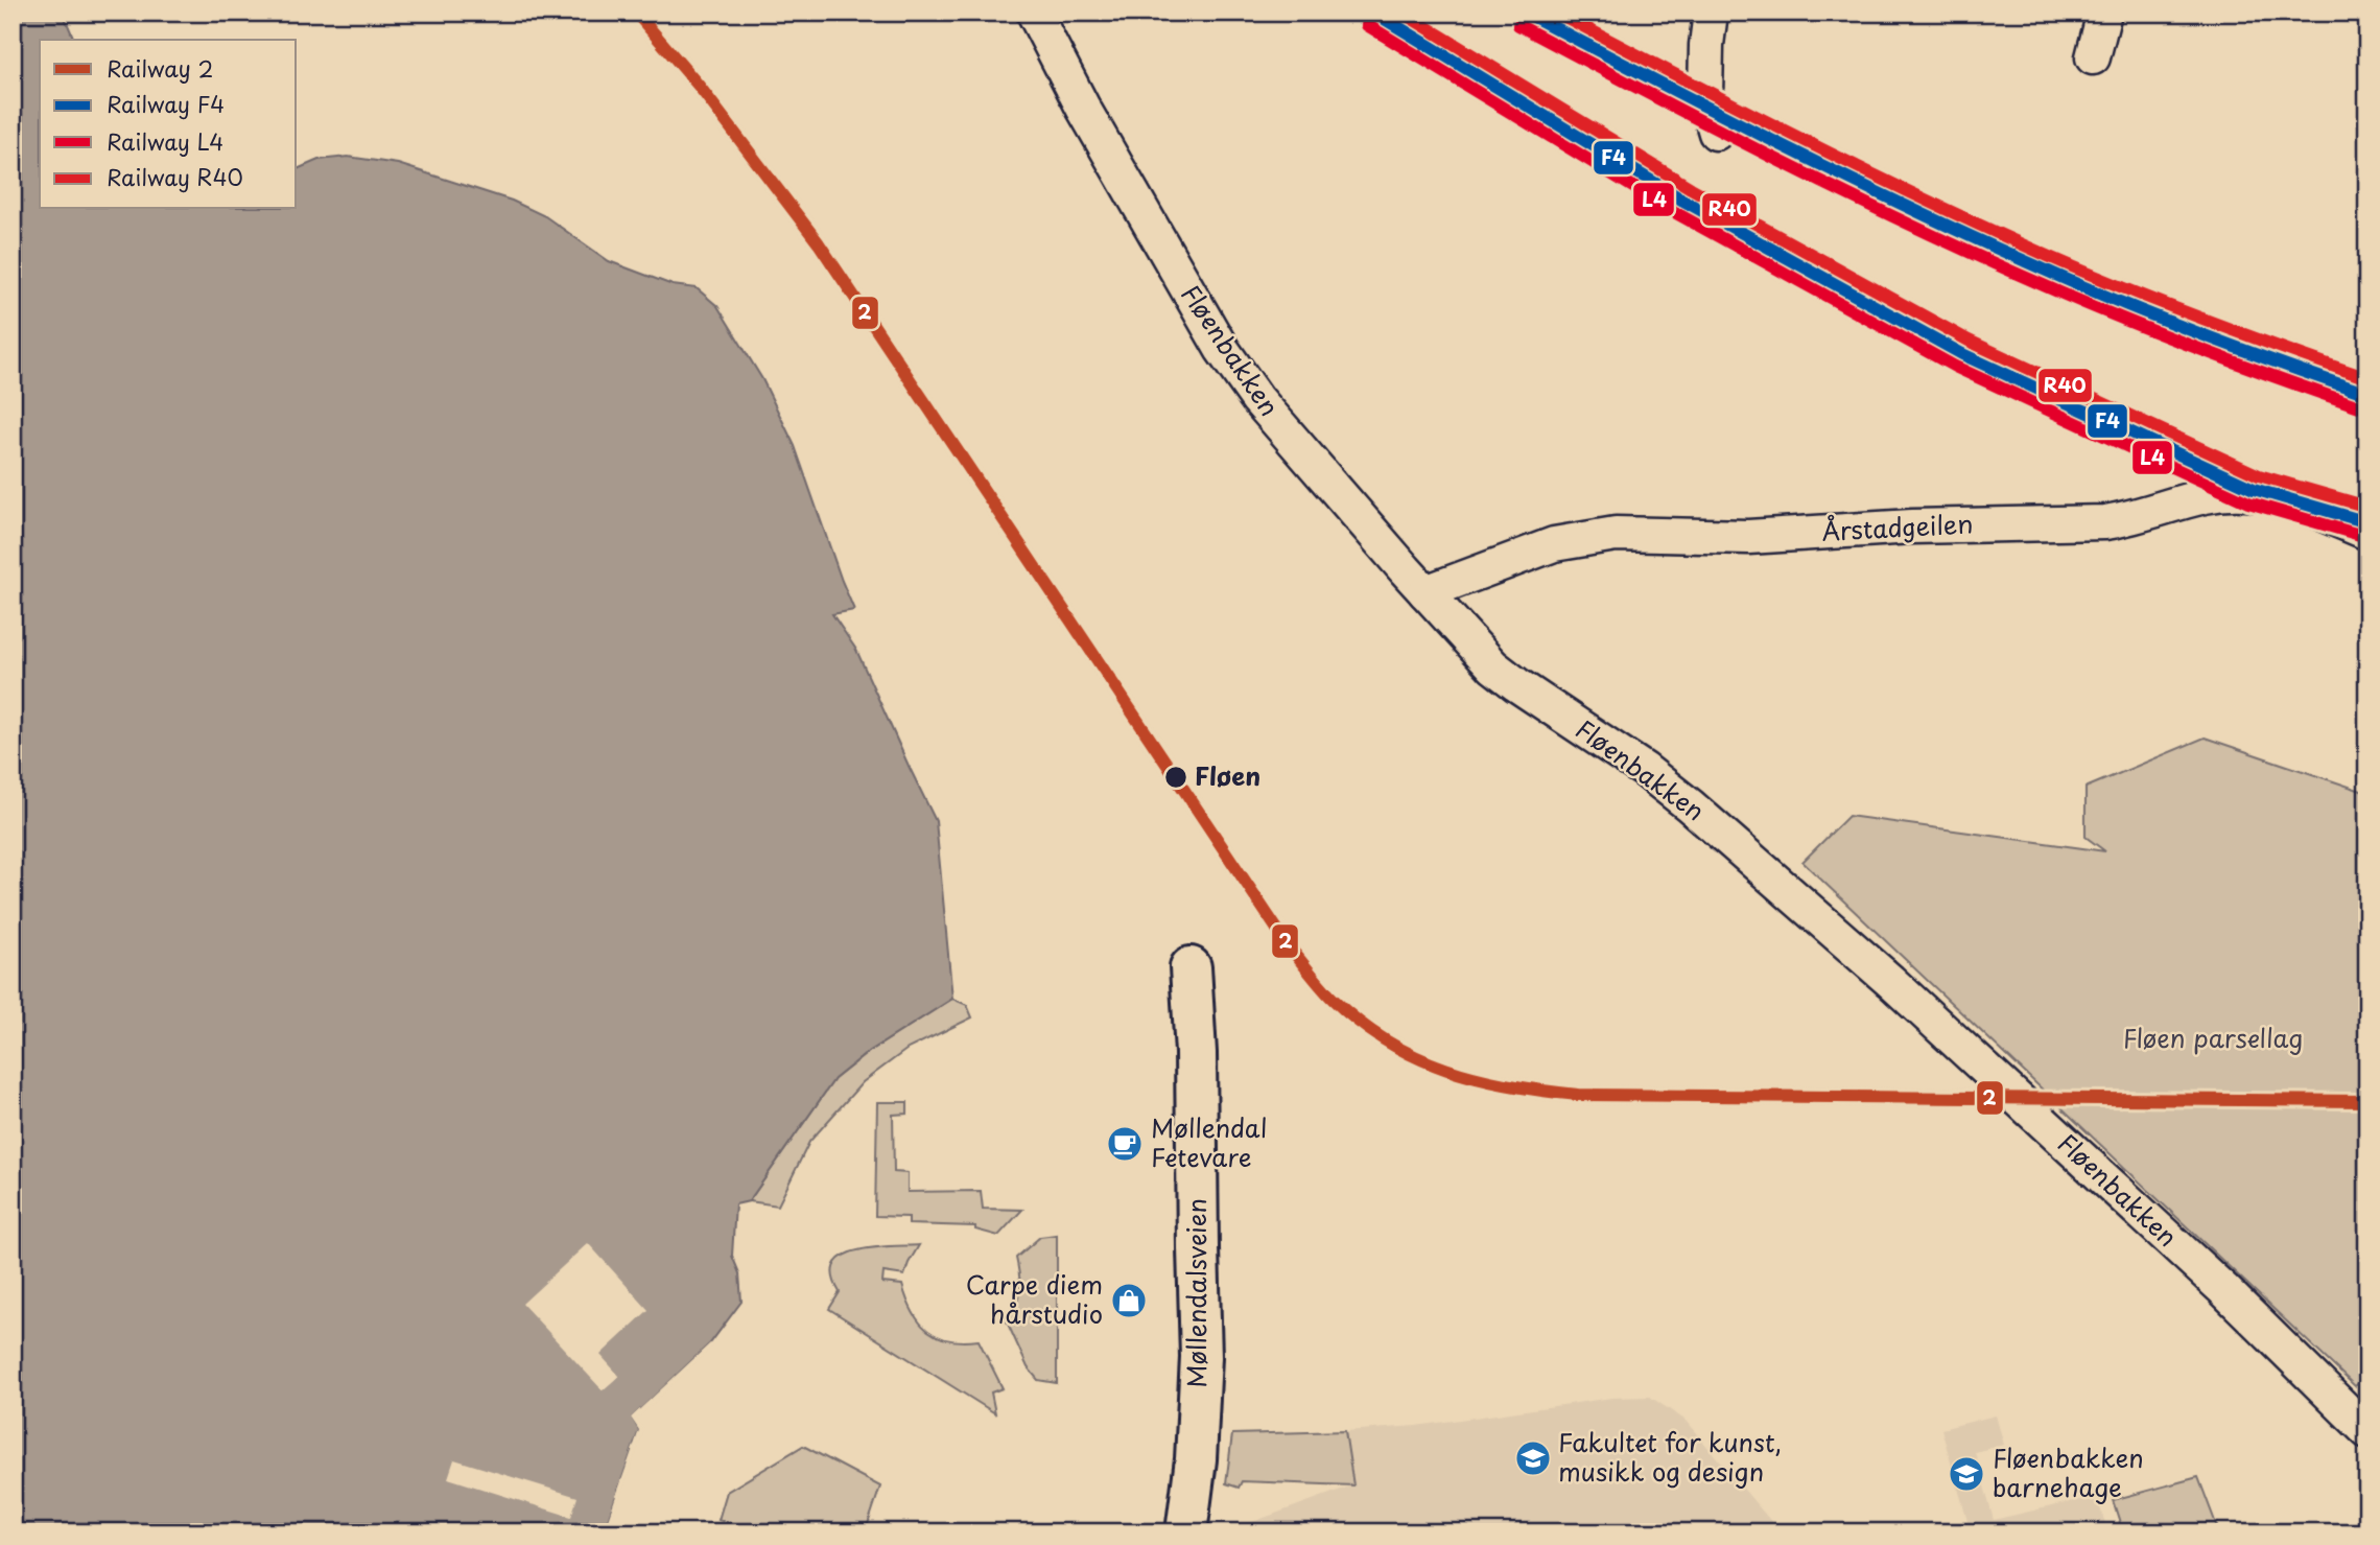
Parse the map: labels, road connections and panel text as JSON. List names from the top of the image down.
{
  "streets": {
    "street": ["Fløenbakken", "Årstadgeilen", "Møllendalsveien"]
  },
  "crossings": [
    ["Fløenbakken", "Årstadgeilen"]
  ],
  "parks": ["Fløen parsellag"],
  "places": {
    "other": ["Fløen"],
    "cafe": ["Møllendal Fetevare"],
    "shop": ["Carpe diem hårstudio"],
    "school or university": ["Fakultet for kunst, musikk og design", "Fløenbakken barnehage"]
  },
  "lines": [
    "rail line 2",
    "rail line F4",
    "rail line R40",
    "rail line L4"
  ],
  "legend": [
    "Railway 2",
    "Railway F4",
    "Railway L4",
    "Railway R40"
  ]
}
